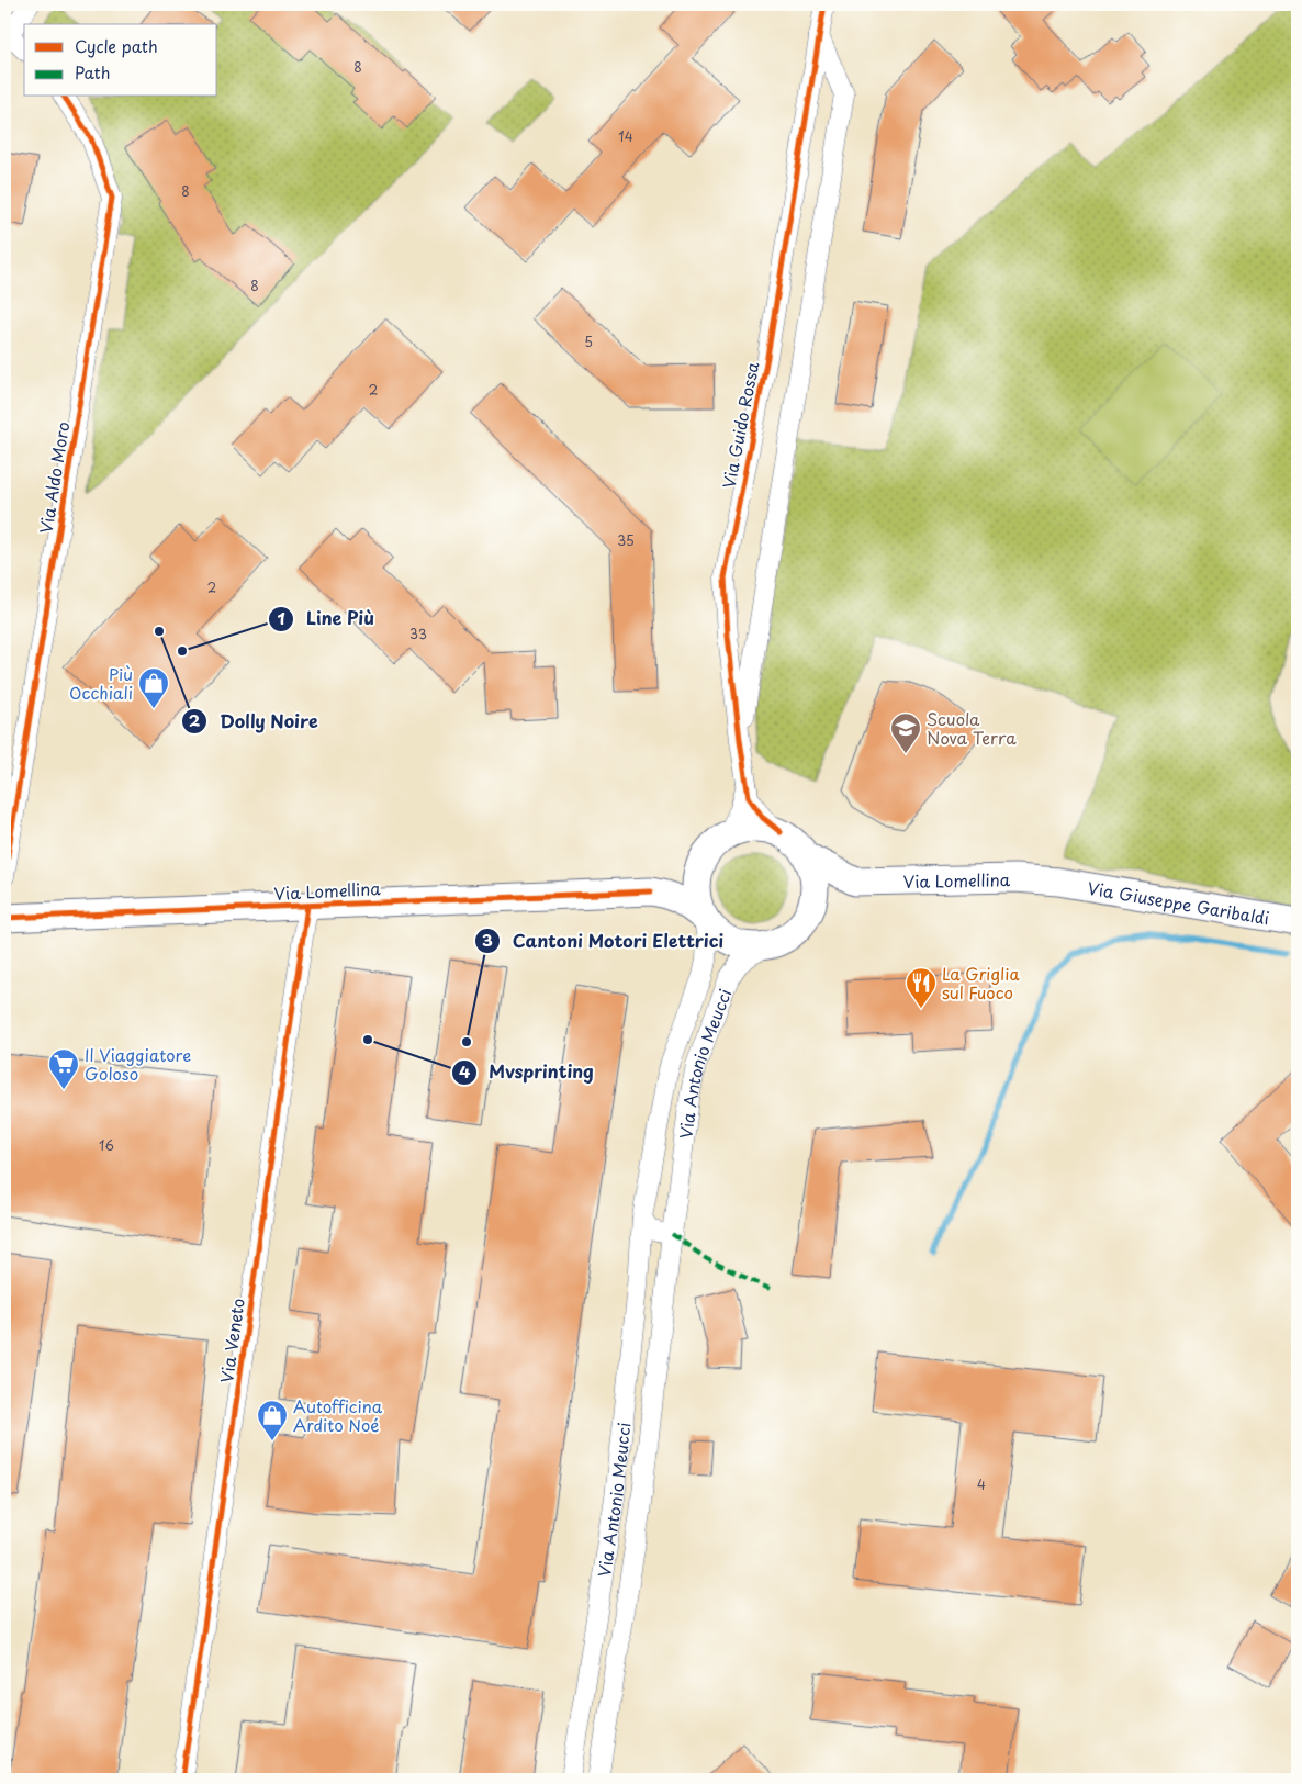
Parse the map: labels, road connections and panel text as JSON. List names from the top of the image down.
{
  "streets": {
    "main road": ["Via Lomellina", "Via Giuseppe Garibaldi"],
    "street": [
      "Via Guido Rossa",
      "Via Aldo Moro",
      "Via Antonio Meucci",
      "Via Veneto"
    ]
  },
  "crossings": [
    ["Via Guido Rossa", "Via Lomellina"],
    ["Via Guido Rossa", "Via Antonio Meucci"],
    ["Via Lomellina", "Via Giuseppe Garibaldi"],
    ["Via Lomellina", "Via Antonio Meucci"],
    ["Via Lomellina", "Via Veneto"]
  ],
  "places": {
    "other": [
      "Dolly Noire",
      "Line Più",
      "Mvsprinting",
      "Cantoni Motori Elettrici"
    ],
    "shop": ["Più Occhiali", "Autofficina Ardito Noé"],
    "school or university": ["Scuola Nova Terra"],
    "restaurant": ["La Griglia sul Fuoco"],
    "supermarket": ["Il Viaggiatore Goloso"]
  },
  "house_numbers": [
    "8",
    "14",
    "8",
    "8",
    "5",
    "2",
    "35",
    "2",
    "33",
    "16",
    "4"
  ],
  "legend": ["Cycle path", "Path"]
}
